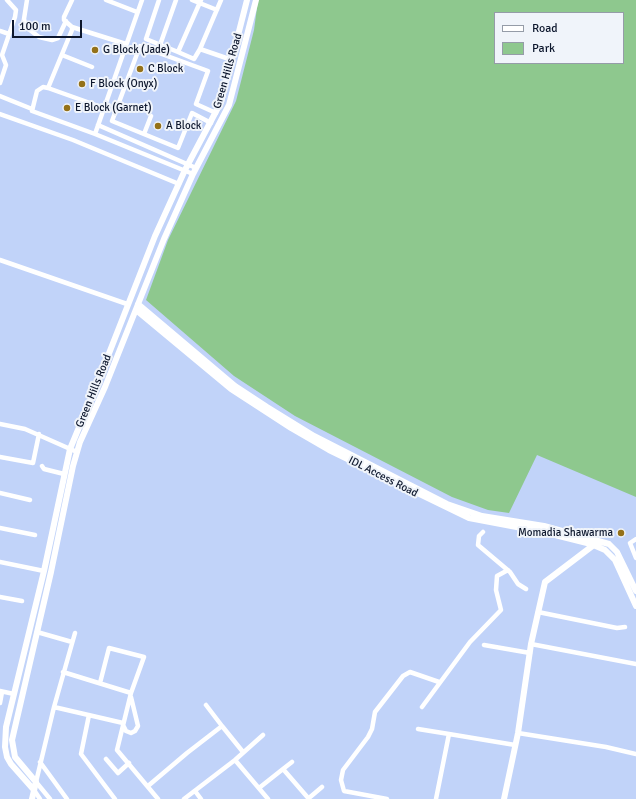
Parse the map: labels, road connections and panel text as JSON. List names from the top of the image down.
{
  "streets": {
    "street": ["Green Hills Road", "IDL Access Road"]
  },
  "crossings": [
    ["Green Hills Road", "IDL Access Road"]
  ],
  "places": [
    "G Block (Jade)",
    "C Block",
    "F Block (Onyx)",
    "E Block (Garnet)",
    "A Block",
    "Momadia Shawarma"
  ],
  "legend": ["Road", "Park"],
  "scale_bar": "100 m"
}
